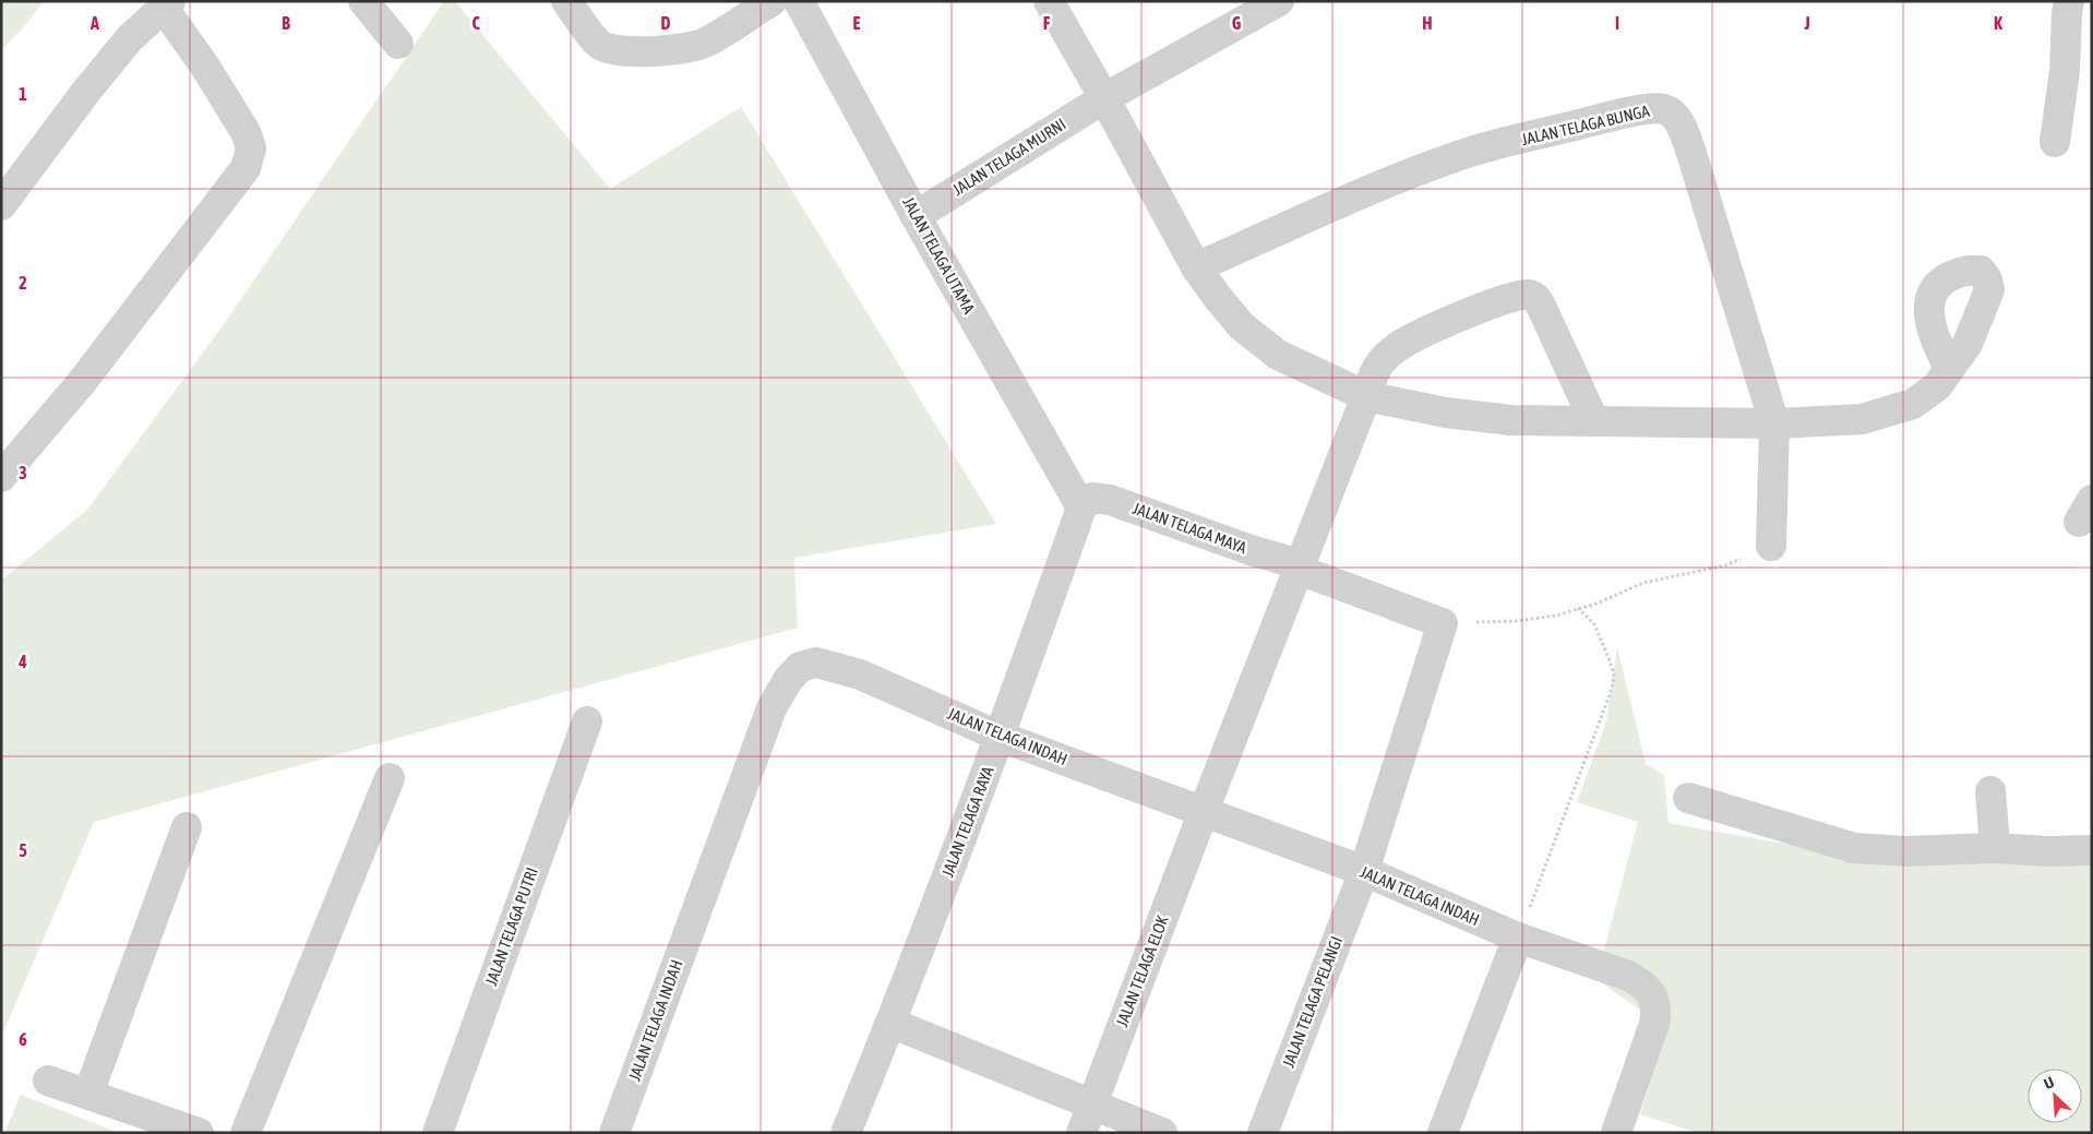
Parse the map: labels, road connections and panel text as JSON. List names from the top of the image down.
{
  "streets": {
    "street": [
      "JALAN TELAGA BUNGA",
      "JALAN TELAGA MURNI",
      "JALAN TELAGA UTAMA",
      "JALAN TELAGA MAYA",
      "JALAN TELAGA INDAH",
      "JALAN TELAGA RAYA",
      "JALAN TELAGA PUTRI",
      "JALAN TELAGA ELOK",
      "JALAN TELAGA PELANGI"
    ]
  },
  "crossings": [
    ["JALAN TELAGA MURNI", "JALAN TELAGA UTAMA"],
    ["JALAN TELAGA UTAMA", "JALAN TELAGA MAYA"],
    ["JALAN TELAGA UTAMA", "JALAN TELAGA RAYA"],
    ["JALAN TELAGA MAYA", "JALAN TELAGA RAYA"],
    ["JALAN TELAGA MAYA", "JALAN TELAGA ELOK"],
    ["JALAN TELAGA INDAH", "JALAN TELAGA RAYA"],
    ["JALAN TELAGA INDAH", "JALAN TELAGA ELOK"],
    ["JALAN TELAGA INDAH", "JALAN TELAGA PELANGI"]
  ],
  "north": "top left",
  "grid": {
    "columns": [
      "A",
      "B",
      "C",
      "D",
      "E",
      "F",
      "G",
      "H",
      "I",
      "J",
      "K"
    ],
    "rows": [
      "1",
      "2",
      "3",
      "4",
      "5",
      "6"
    ]
  }
}
